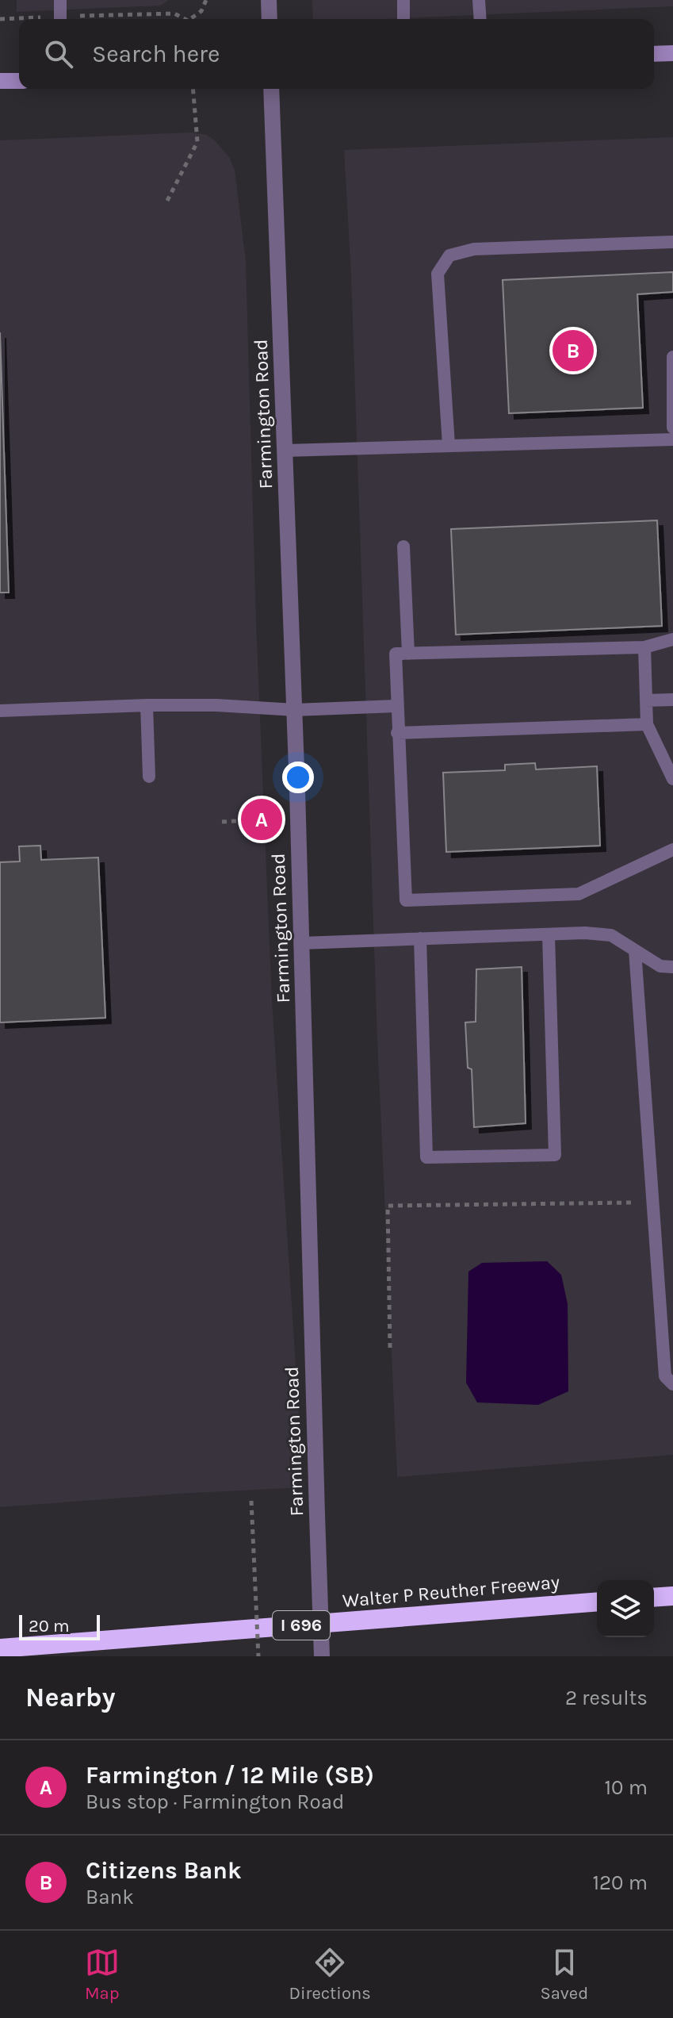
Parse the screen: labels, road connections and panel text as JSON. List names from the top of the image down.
{
  "streets": {
    "highway": ["Walter P Reuther Freeway", "I 696"],
    "street": ["Farmington Road"]
  },
  "scale_bar": "20 m",
  "page": {
    "search": "Search here",
    "pins": ["B", "A"],
    "scale": "20 m",
    "heading": ["Nearby", "2 results"],
    "list": [
      {
        "mark": "A",
        "name": "Farmington / 12 Mile (SB)",
        "note": "Bus stop · Farmington Road",
        "value": "10 m"
      },
      {
        "mark": "B",
        "name": "Citizens Bank",
        "note": "Bank",
        "value": "120 m"
      }
    ],
    "nav": ["Map", "Directions", "Saved"]
  }
}
